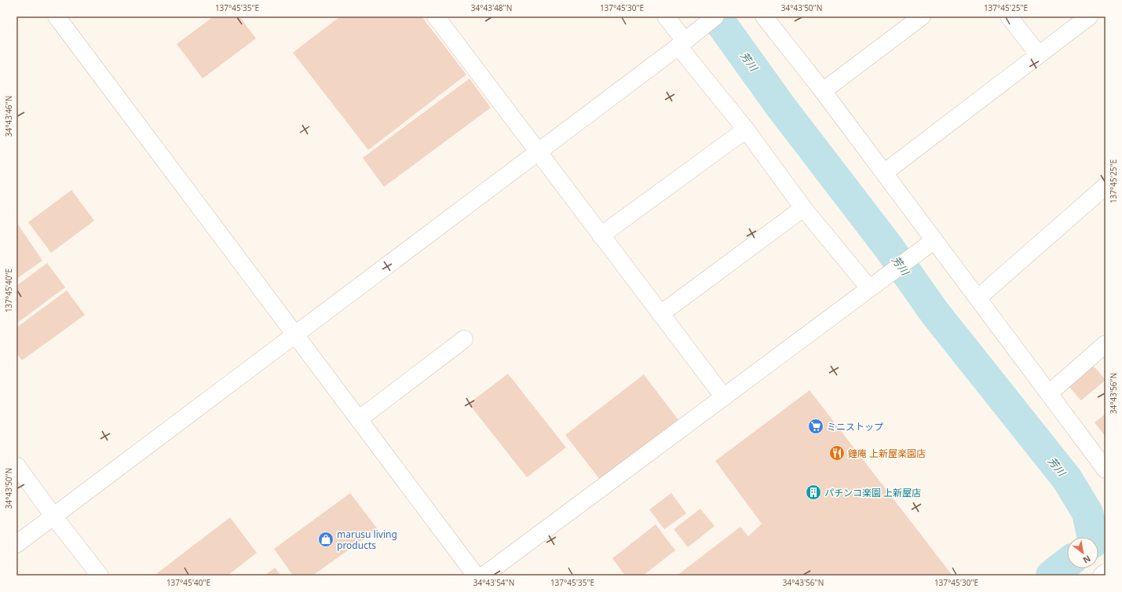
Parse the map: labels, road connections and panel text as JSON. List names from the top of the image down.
{
  "water": ["芳川"],
  "places": {
    "supermarket": ["ミニストップ"],
    "restaurant": ["鐘庵 上新屋楽園店"],
    "building": ["パチンコ楽園 上新屋店"],
    "shop": ["marusu living products"]
  },
  "north": "bottom right",
  "coordinates": [
    "137°45'35\"E",
    "34°43'48\"N",
    "137°45'30\"E",
    "34°43'50\"N",
    "137°45'25\"E",
    "34°43'46\"N",
    "137°45'40\"E",
    "34°43'56\"N",
    "34°43'54\"N"
  ]
}
